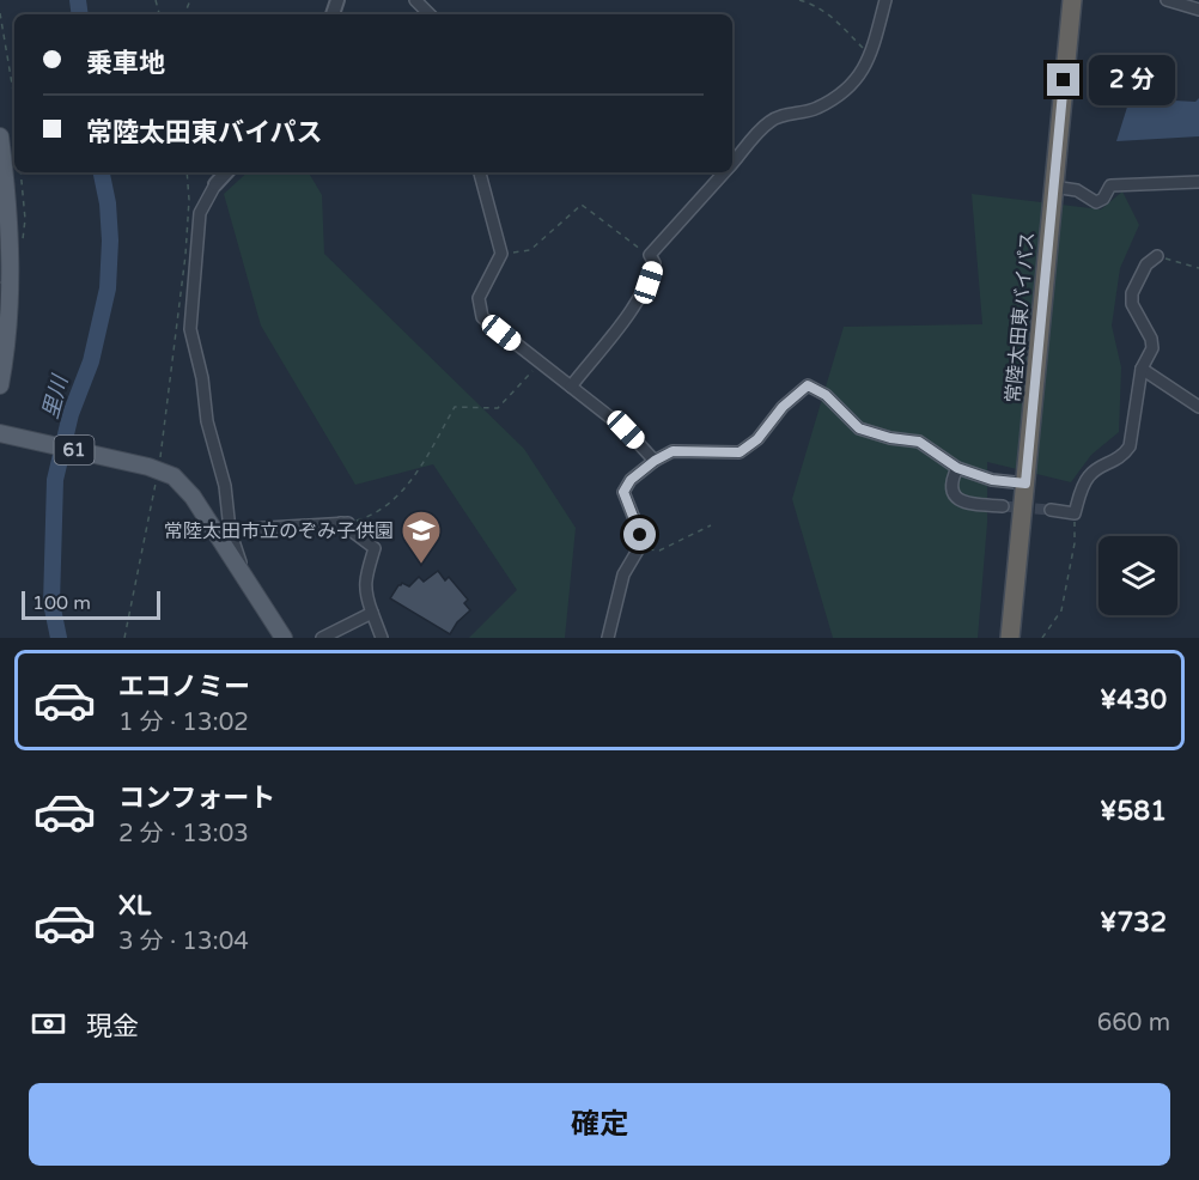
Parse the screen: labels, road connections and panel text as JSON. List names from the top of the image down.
{
  "streets": {
    "highway": ["常陸太田東バイパス"],
    "main road": ["61"]
  },
  "water": ["里川"],
  "places": {
    "school or university": ["常陸太田市立のぞみ子供園"]
  },
  "scale_bar": "100 m",
  "page": {
    "banner": ["乗車地", "常陸太田東バイパス"],
    "bubble": "2 分",
    "scale": "100 m",
    "list": [
      {
        "name": "エコノミー",
        "note": "1 分 · 13:02",
        "value": "¥430"
      },
      {
        "name": "コンフォート",
        "note": "2 分 · 13:03",
        "value": "¥581"
      },
      {
        "name": "XL",
        "note": "3 分 · 13:04",
        "value": "¥732"
      }
    ],
    "pay": ["現金", "660 m"],
    "buttons": "確定"
  }
}
